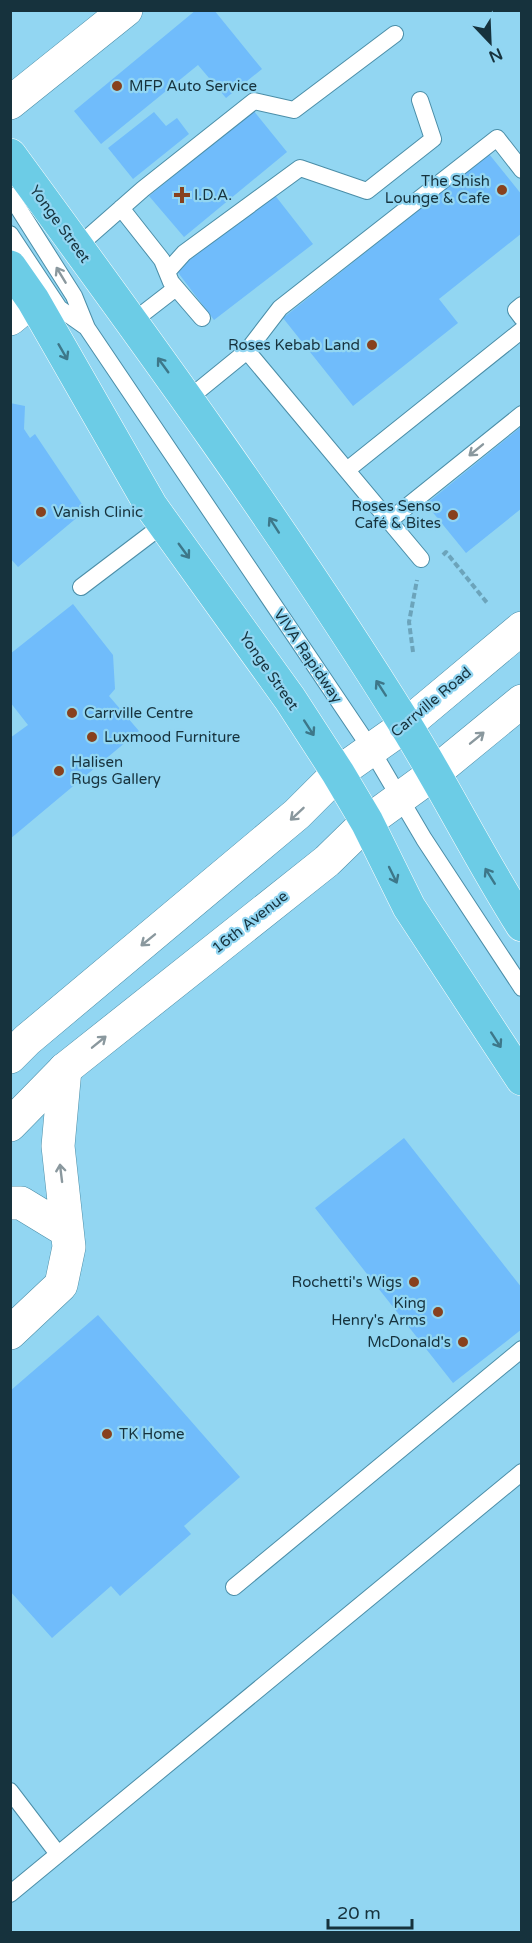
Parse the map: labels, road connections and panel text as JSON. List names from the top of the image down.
{
  "streets": {
    "main road": ["Yonge Street", "Carrville Road", "16th Avenue"],
    "lane": ["VIVA Rapidway"]
  },
  "crossings": [
    ["Yonge Street", "Carrville Road"],
    ["Yonge Street", "16th Avenue"],
    ["VIVA Rapidway", "Carrville Road"],
    ["VIVA Rapidway", "16th Avenue"]
  ],
  "places": {
    "other": [
      "MFP Auto Service",
      "The Shish Lounge & Cafe",
      "Roses Kebab Land",
      "Vanish Clinic",
      "Roses Senso Café & Bites",
      "Carrville Centre",
      "Luxmood Furniture",
      "Halisen Rugs Gallery",
      "Rochetti's Wigs",
      "King Henry's Arms",
      "McDonald's",
      "TK Home"
    ],
    "health": ["I.D.A."]
  },
  "scale_bar": "20 m",
  "north": "bottom right"
}
